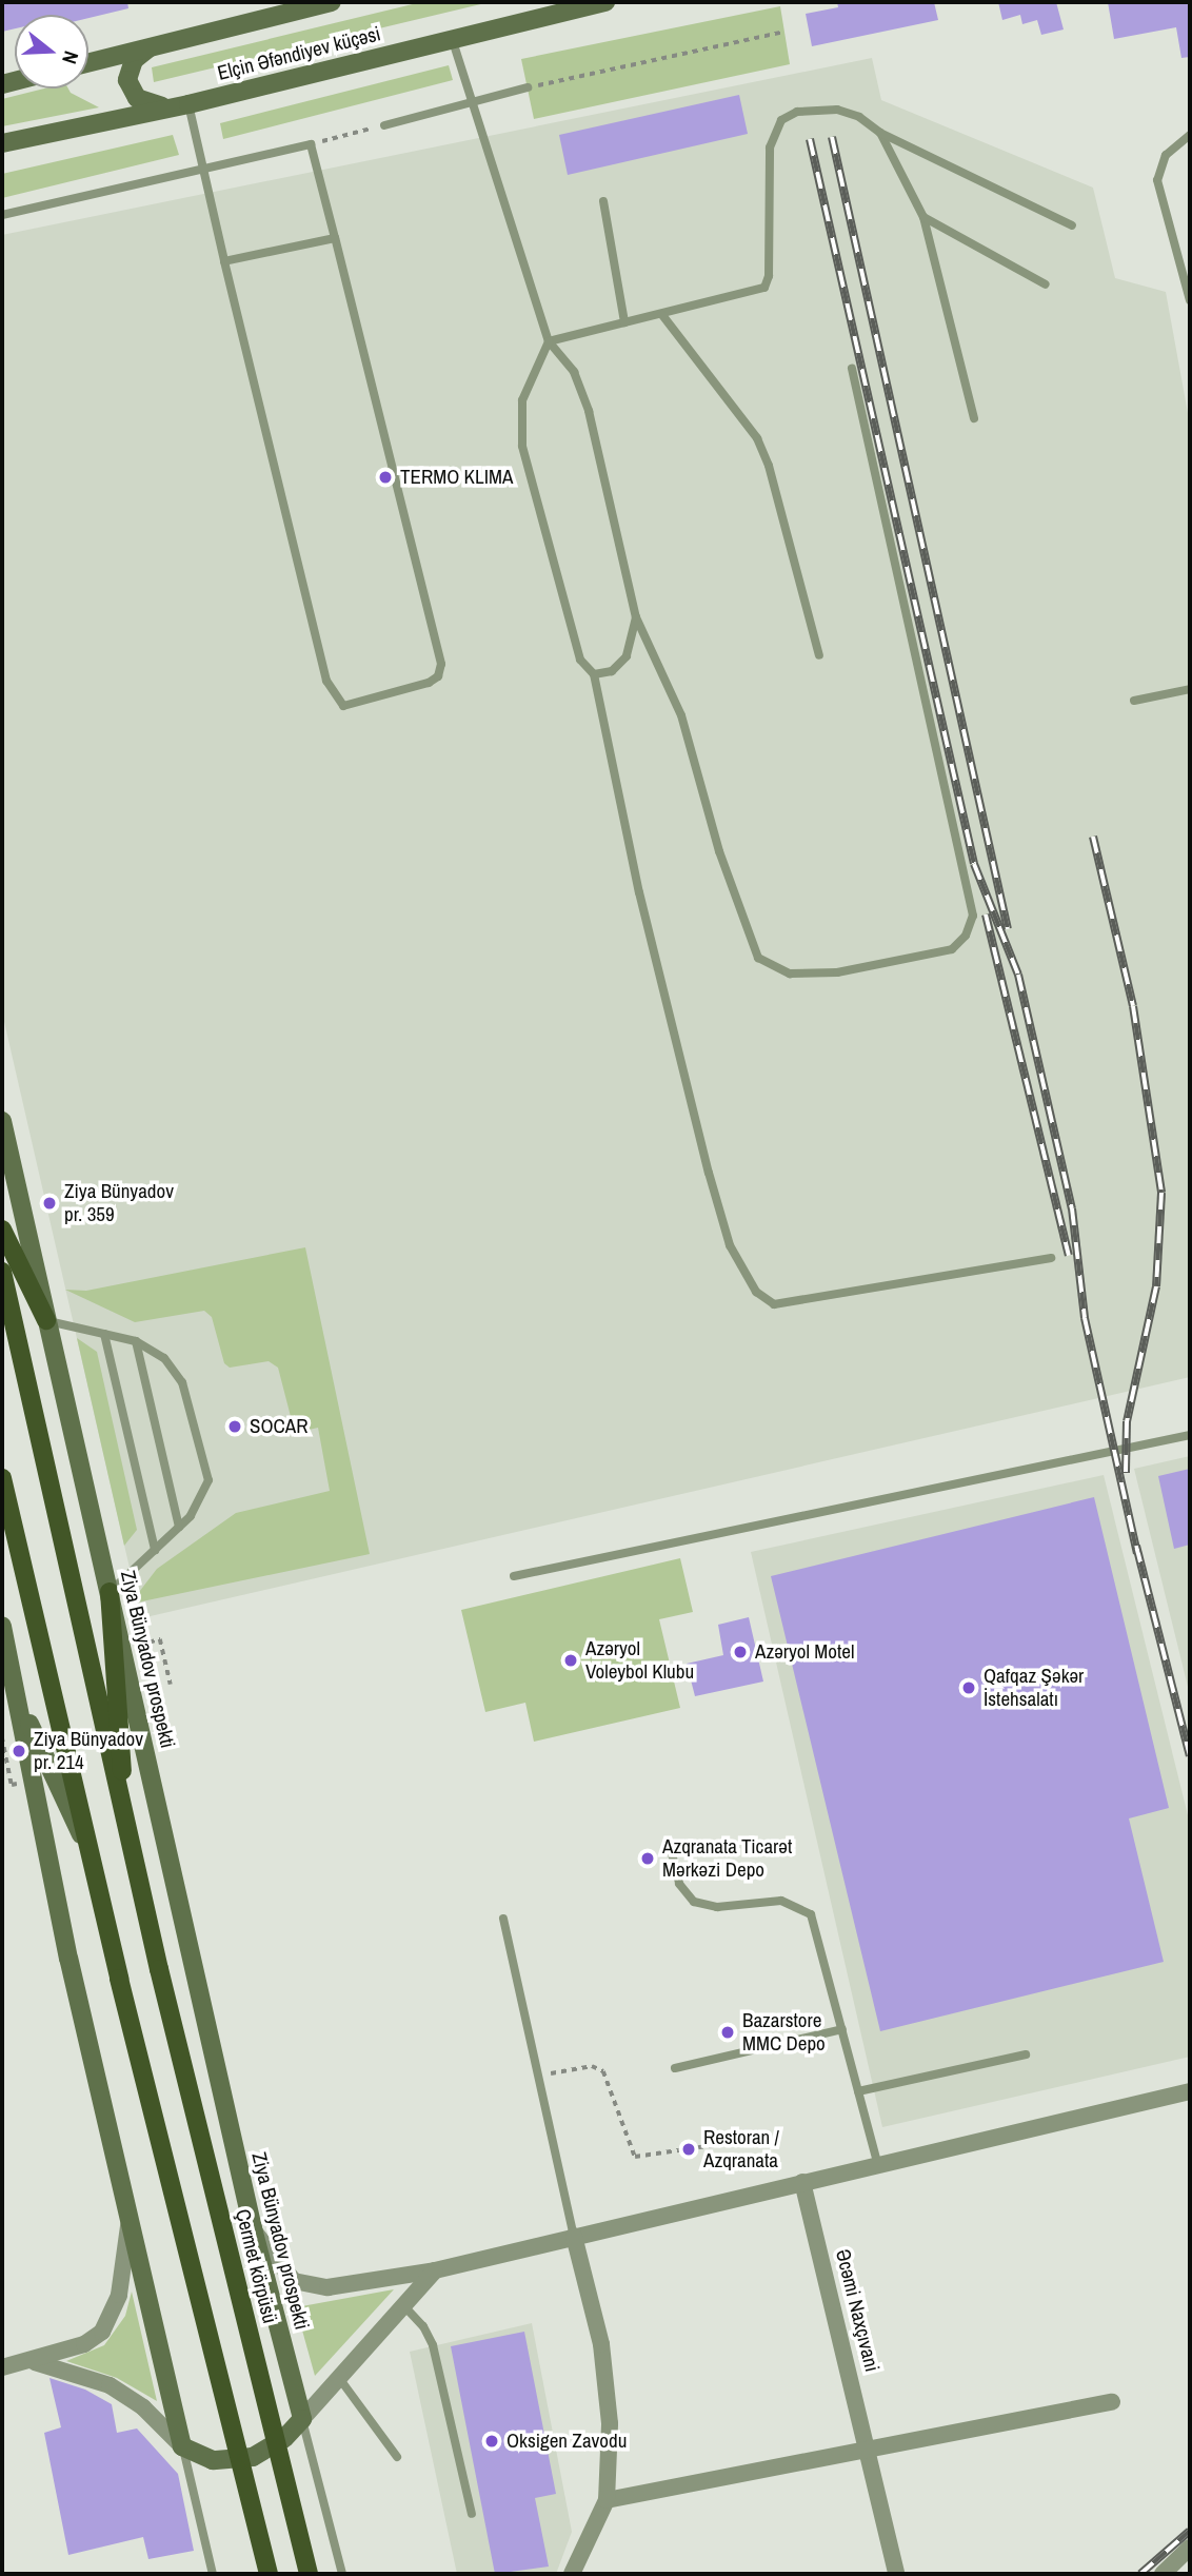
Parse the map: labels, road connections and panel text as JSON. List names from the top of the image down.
{
  "streets": {
    "main road": ["Elçin Əfəndiyev küçəsi", "Ziya Bünyadov prospekti", "Çermet körpüsü"],
    "street": ["Əcəmi Naxçıvani"]
  },
  "places": [
    "TERMO KLIMA",
    "Ziya Bünyadov pr. 359",
    "SOCAR",
    "Azəryol Motel",
    "Azəryol Voleybol Klubu",
    "Qafqaz Şəkər İstehsalatı",
    "Ziya Bünyadov pr. 214",
    "Azqranata Ticarət Mərkəzi Depo",
    "Bazarstore MMC Depo",
    "Restoran / Azqranata",
    "Oksigen Zavodu"
  ],
  "north": "right"
}
